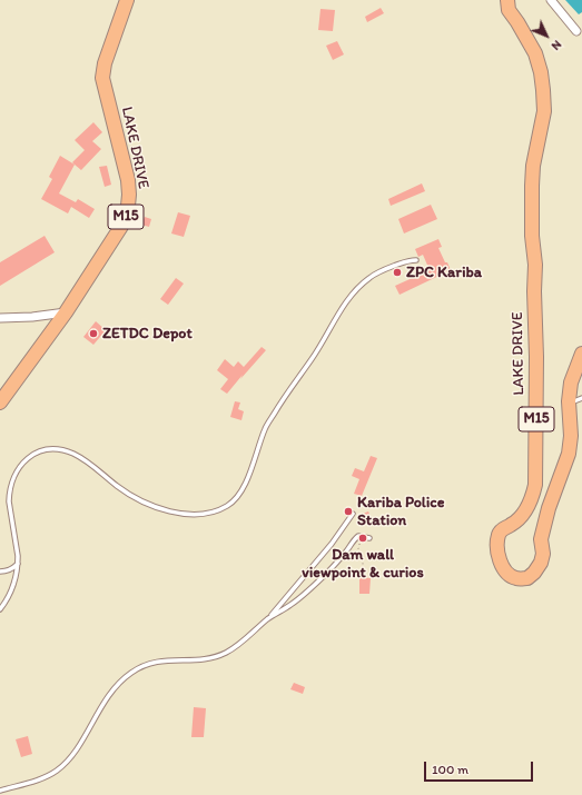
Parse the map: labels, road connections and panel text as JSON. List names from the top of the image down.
{
  "streets": {
    "main road": ["LAKE DRIVE", "M15"]
  },
  "places": [
    "ZPC Kariba",
    "ZETDC Depot",
    "Kariba Police Station",
    "Dam wall viewpoint & curios"
  ],
  "scale_bar": "100 m",
  "north": "bottom right"
}
